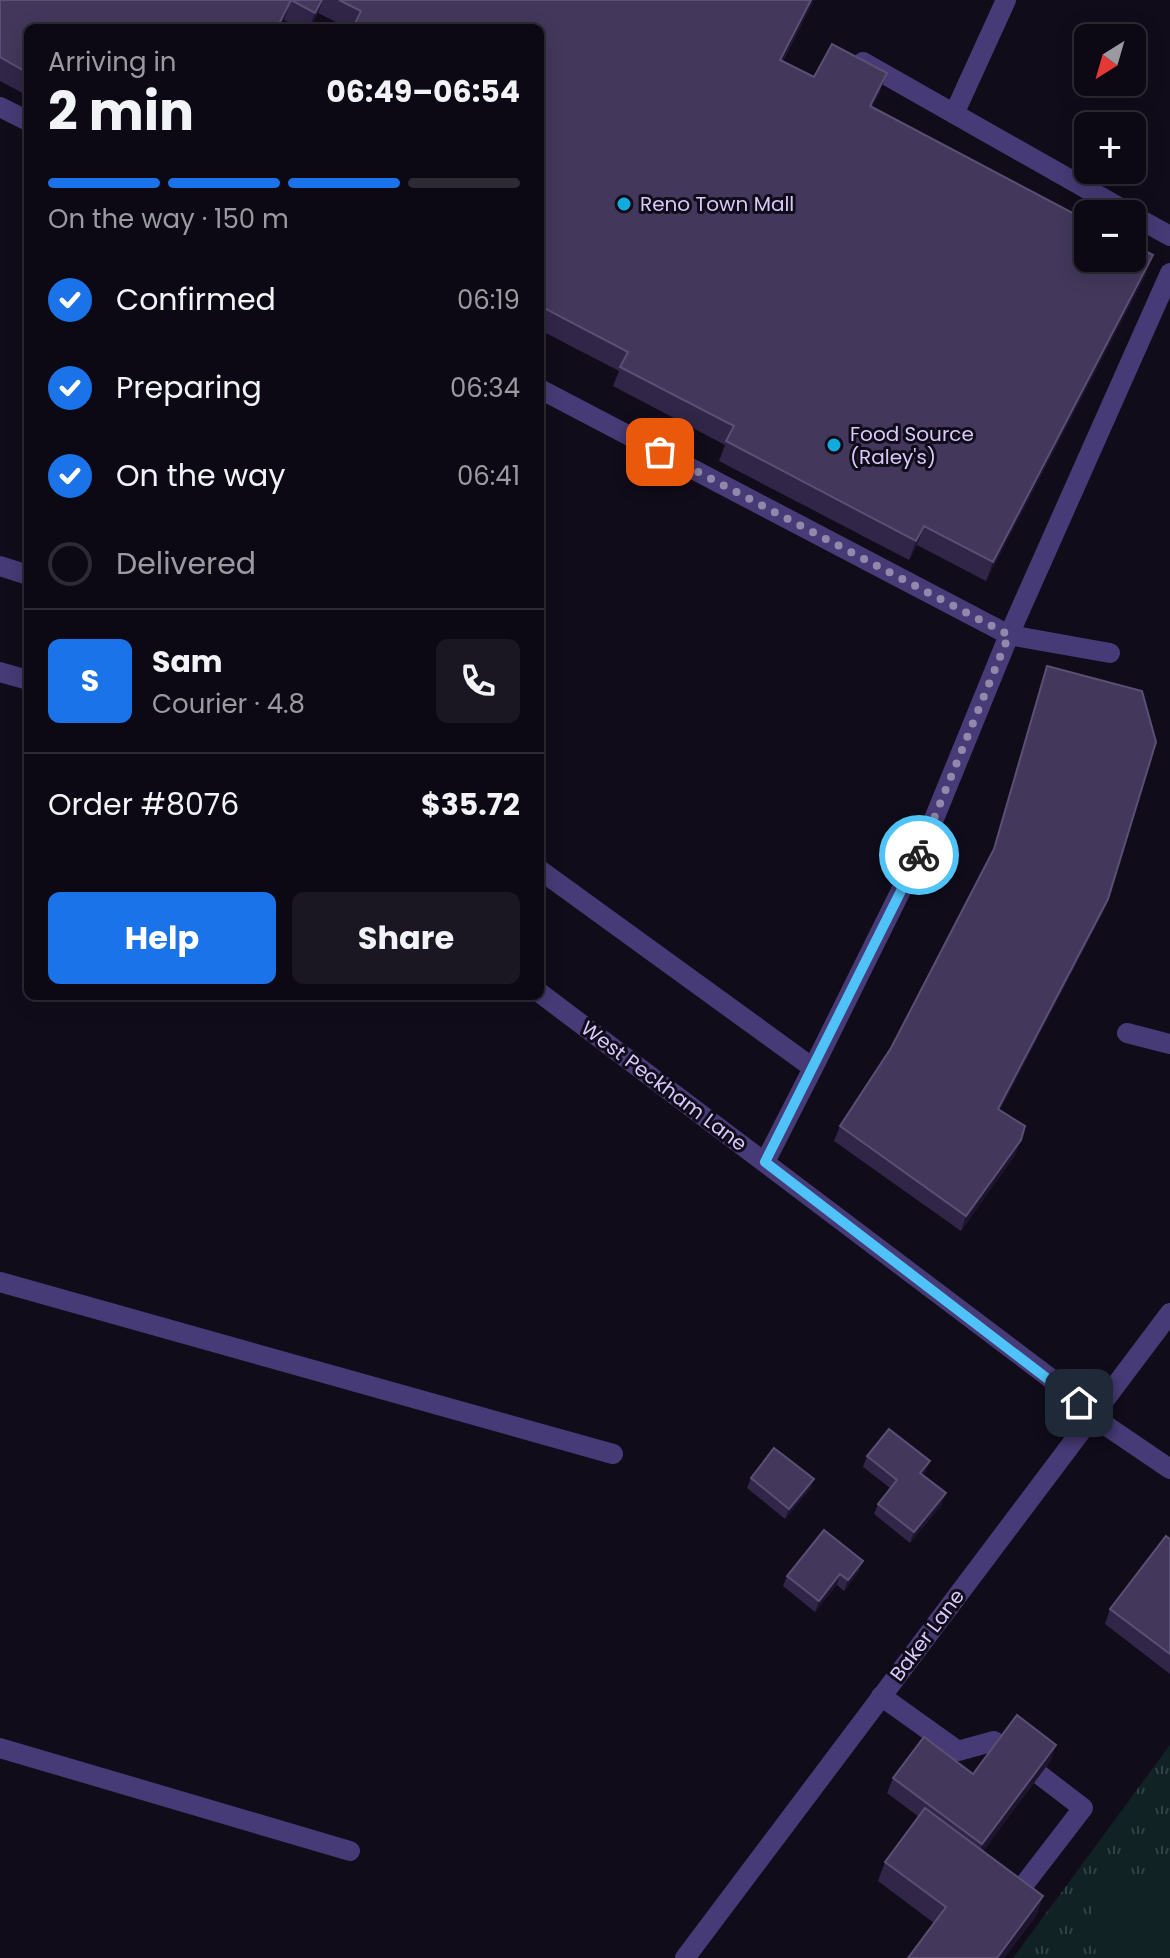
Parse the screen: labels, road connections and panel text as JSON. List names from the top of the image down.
{
  "streets": {
    "street": ["West Peckham Lane", "Baker Lane"]
  },
  "crossings": [
    ["West Peckham Lane", "Baker Lane"]
  ],
  "places": ["Reno Town Mall", "Food Source (Raley's)"],
  "north": "bottom left",
  "page": {
    "map_buttons": ["+", "−"],
    "heading": ["2 min", "Arriving in", "06:49–06:54"],
    "panel": [
      "Sam",
      "Courier · 4.8",
      "Order #8076",
      "$35.72"
    ],
    "bar": "On the way · 150 m",
    "list": [
      ["Confirmed", "06:19"],
      ["Preparing", "06:34"],
      ["On the way", "06:41"],
      "Delivered"
    ],
    "round": "S",
    "buttons": ["Help", "Share"]
  }
}
